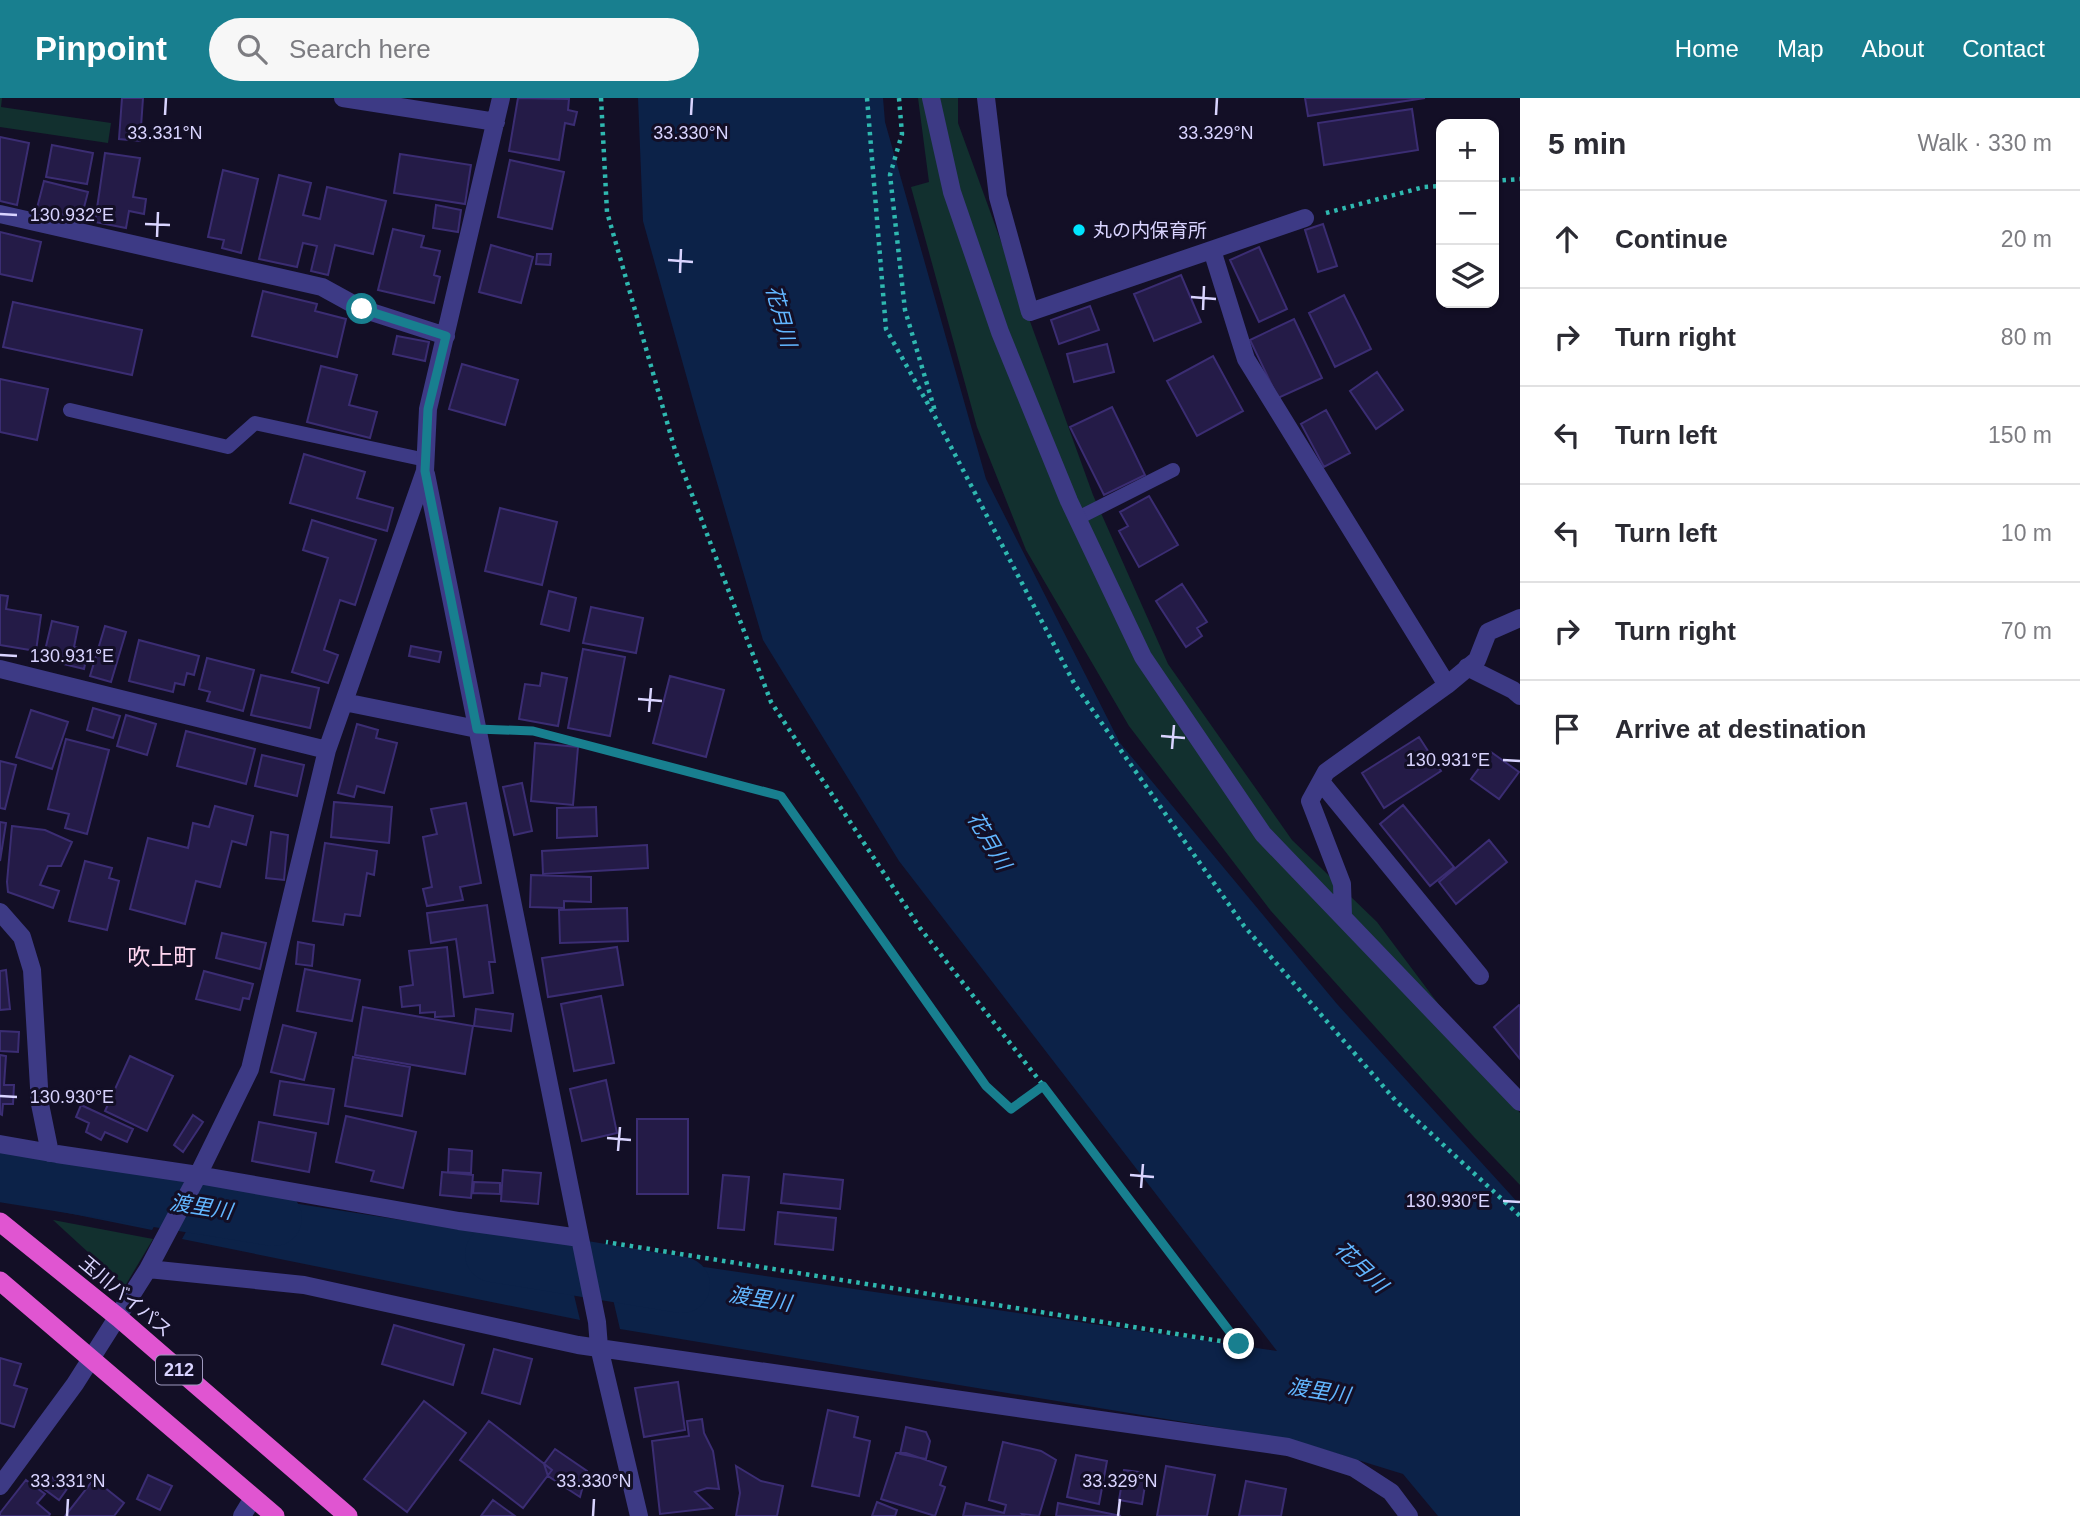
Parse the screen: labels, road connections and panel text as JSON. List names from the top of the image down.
{
  "streets": {
    "highway": ["玉川バイパス", "212"]
  },
  "districts": ["吹上町"],
  "water": ["花月川", "渡里川"],
  "places": ["丸の内保育所"],
  "page": {
    "header": "Pinpoint",
    "search": "Search here",
    "nav": [
      "Home",
      "Map",
      "About",
      "Contact"
    ],
    "heading": ["5 min", "Walk · 330 m"],
    "map_buttons": ["+", "−"],
    "list": [
      ["Continue", "20 m"],
      ["Turn right", "80 m"],
      ["Turn left", "150 m"],
      ["Turn left", "10 m"],
      ["Turn right", "70 m"],
      "Arrive at destination"
    ]
  },
  "coordinates": [
    "33.331°N",
    "33.330°N",
    "33.329°N",
    "130.932°E",
    "130.931°E",
    "130.930°E"
  ]
}
